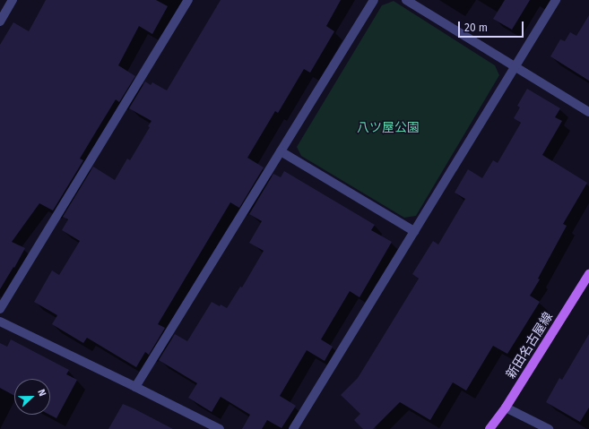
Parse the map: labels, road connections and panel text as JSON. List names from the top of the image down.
{
  "streets": {
    "main road": ["新田名古屋線"]
  },
  "parks": ["八ツ屋公園"],
  "scale_bar": "20 m",
  "north": "right"
}
